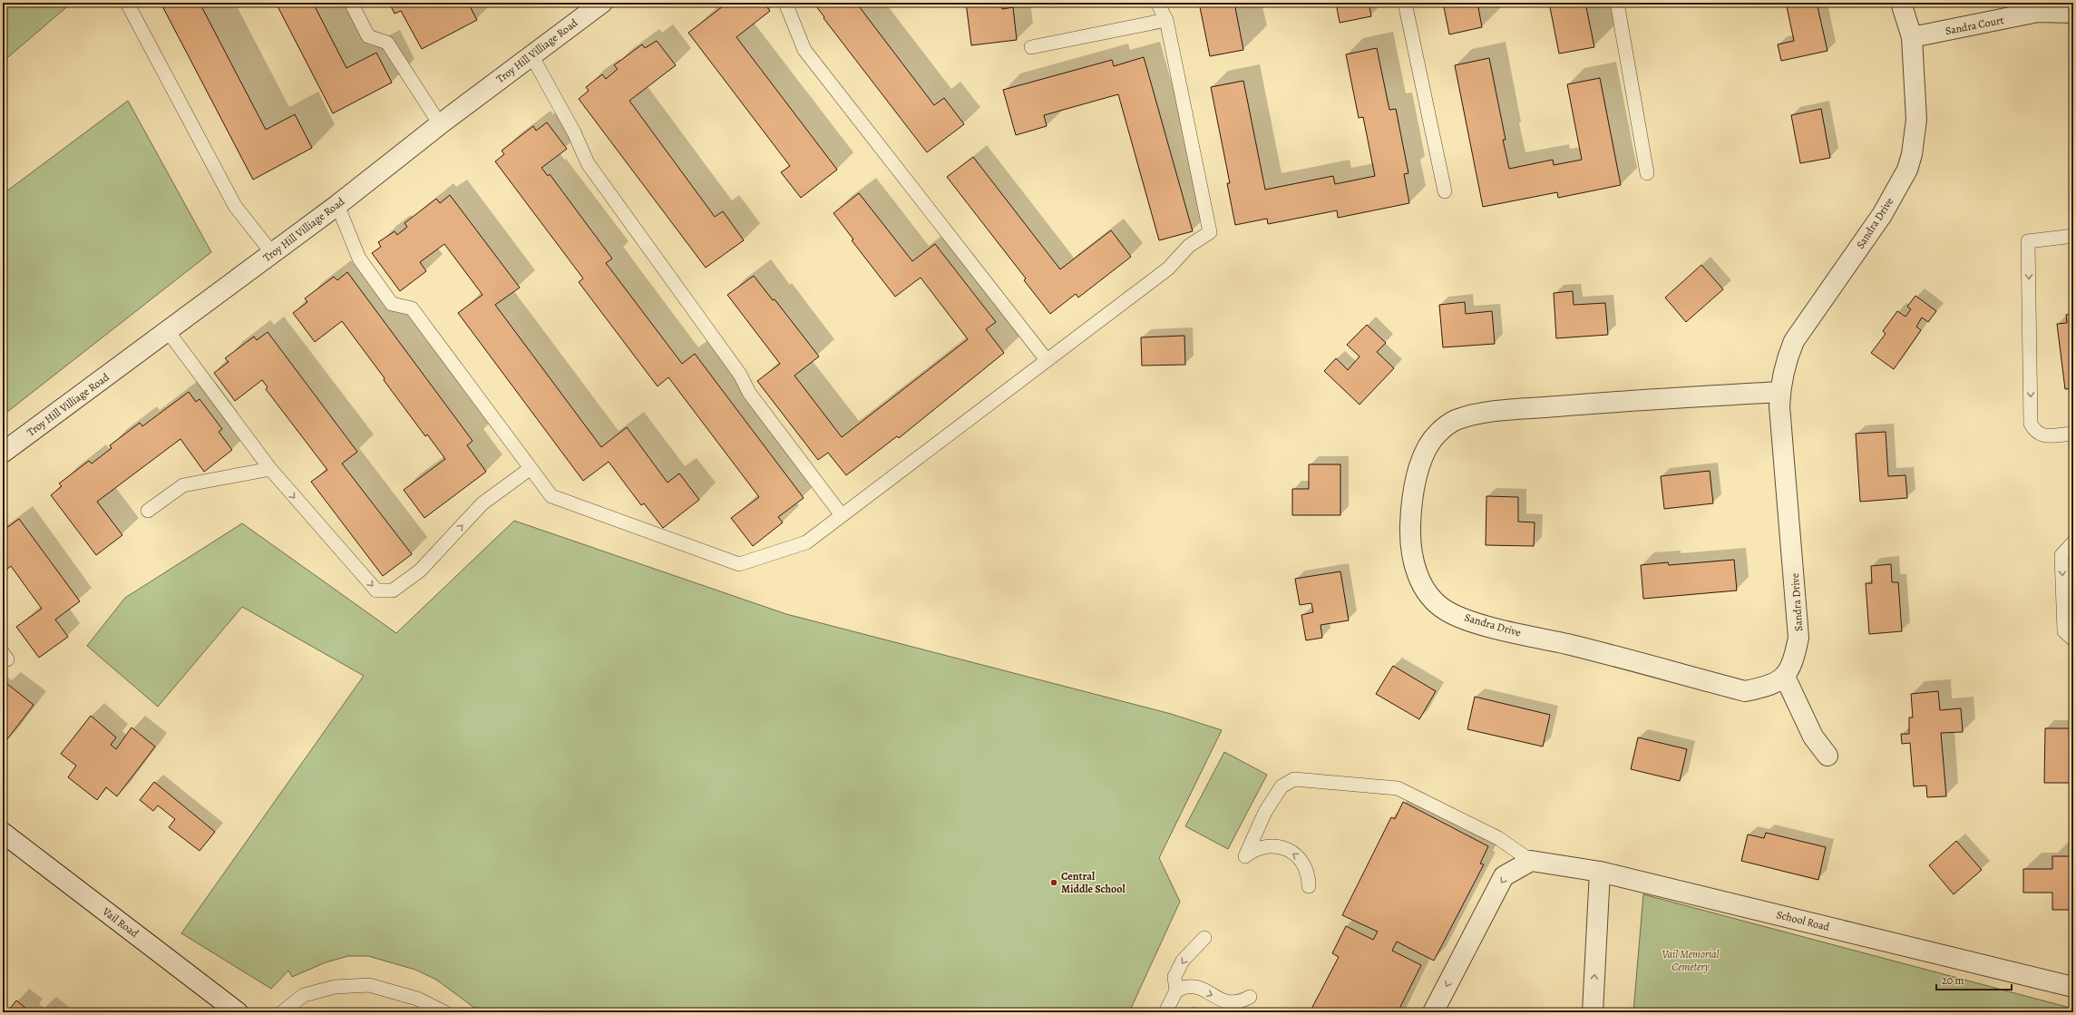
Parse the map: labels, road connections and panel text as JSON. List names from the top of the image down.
{
  "streets": {
    "street": [
      "Sandra Court",
      "Troy Hill Villiage Road",
      "Sandra Drive",
      "School Road",
      "Vail Road"
    ]
  },
  "crossings": [
    ["Sandra Court", "Sandra Drive"]
  ],
  "parks": ["Vail Memorial Cemetery"],
  "places": ["Central Middle School"],
  "scale_bar": "20 m"
}
